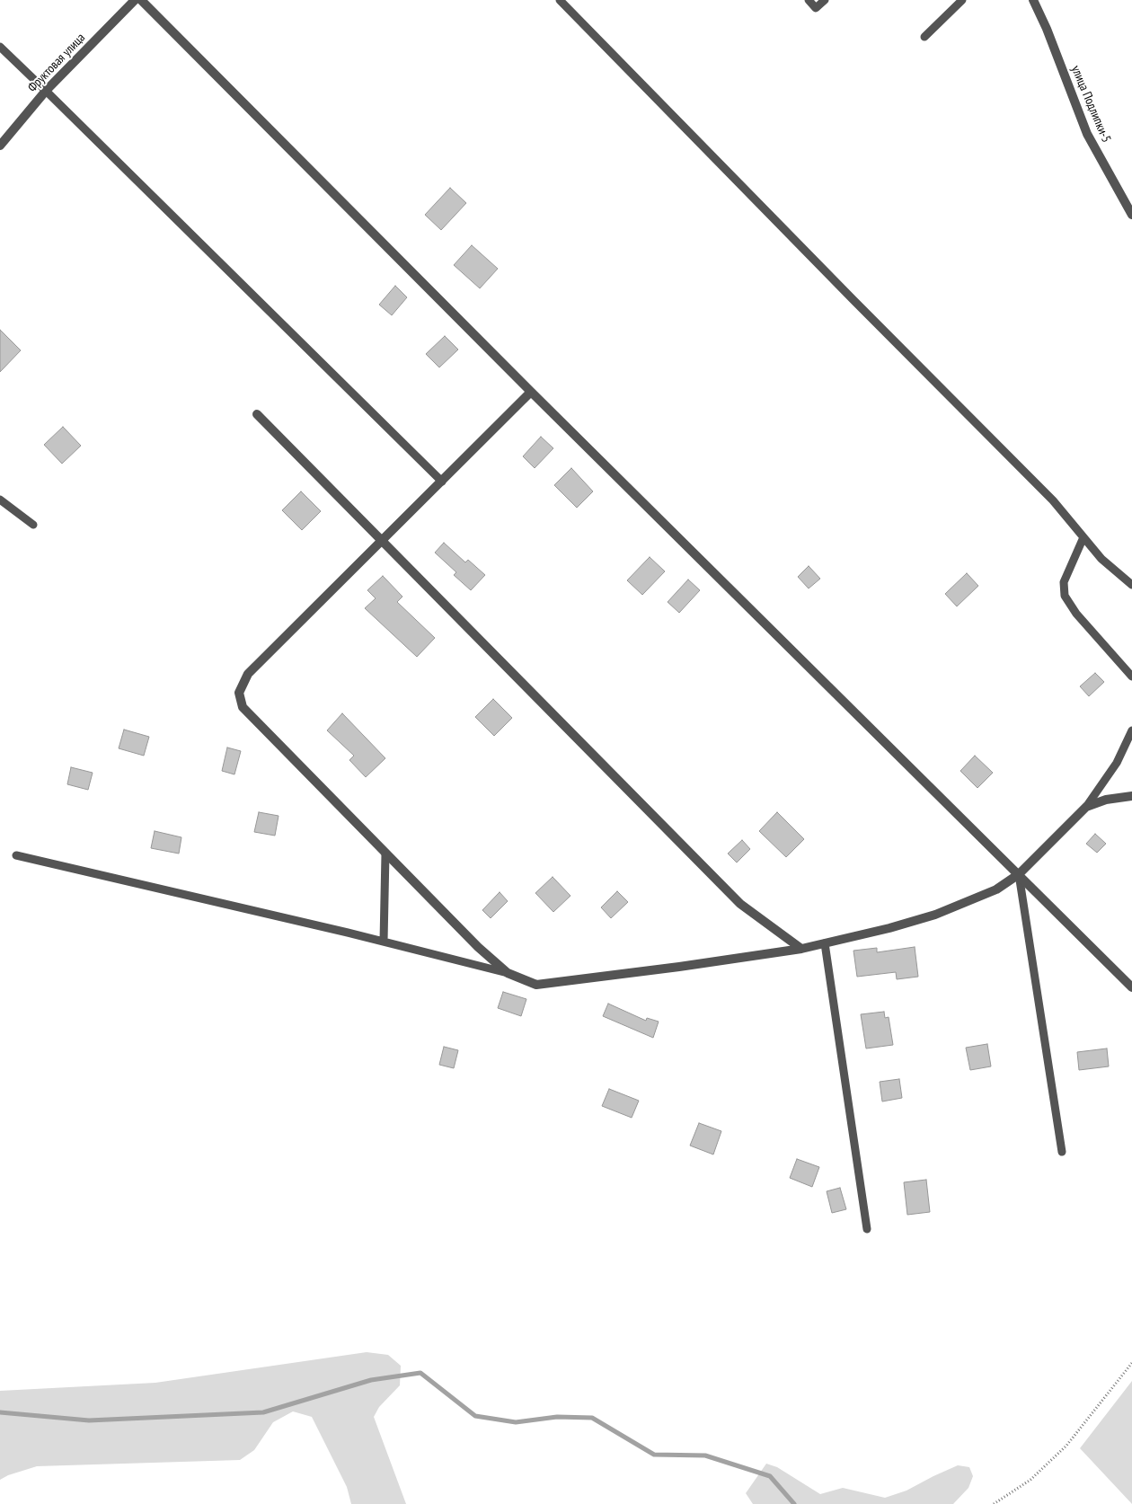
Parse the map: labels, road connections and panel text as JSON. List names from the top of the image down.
{
  "streets": {
    "street": ["Фруктовая улица", "улица Подлипки-5"]
  }
}
